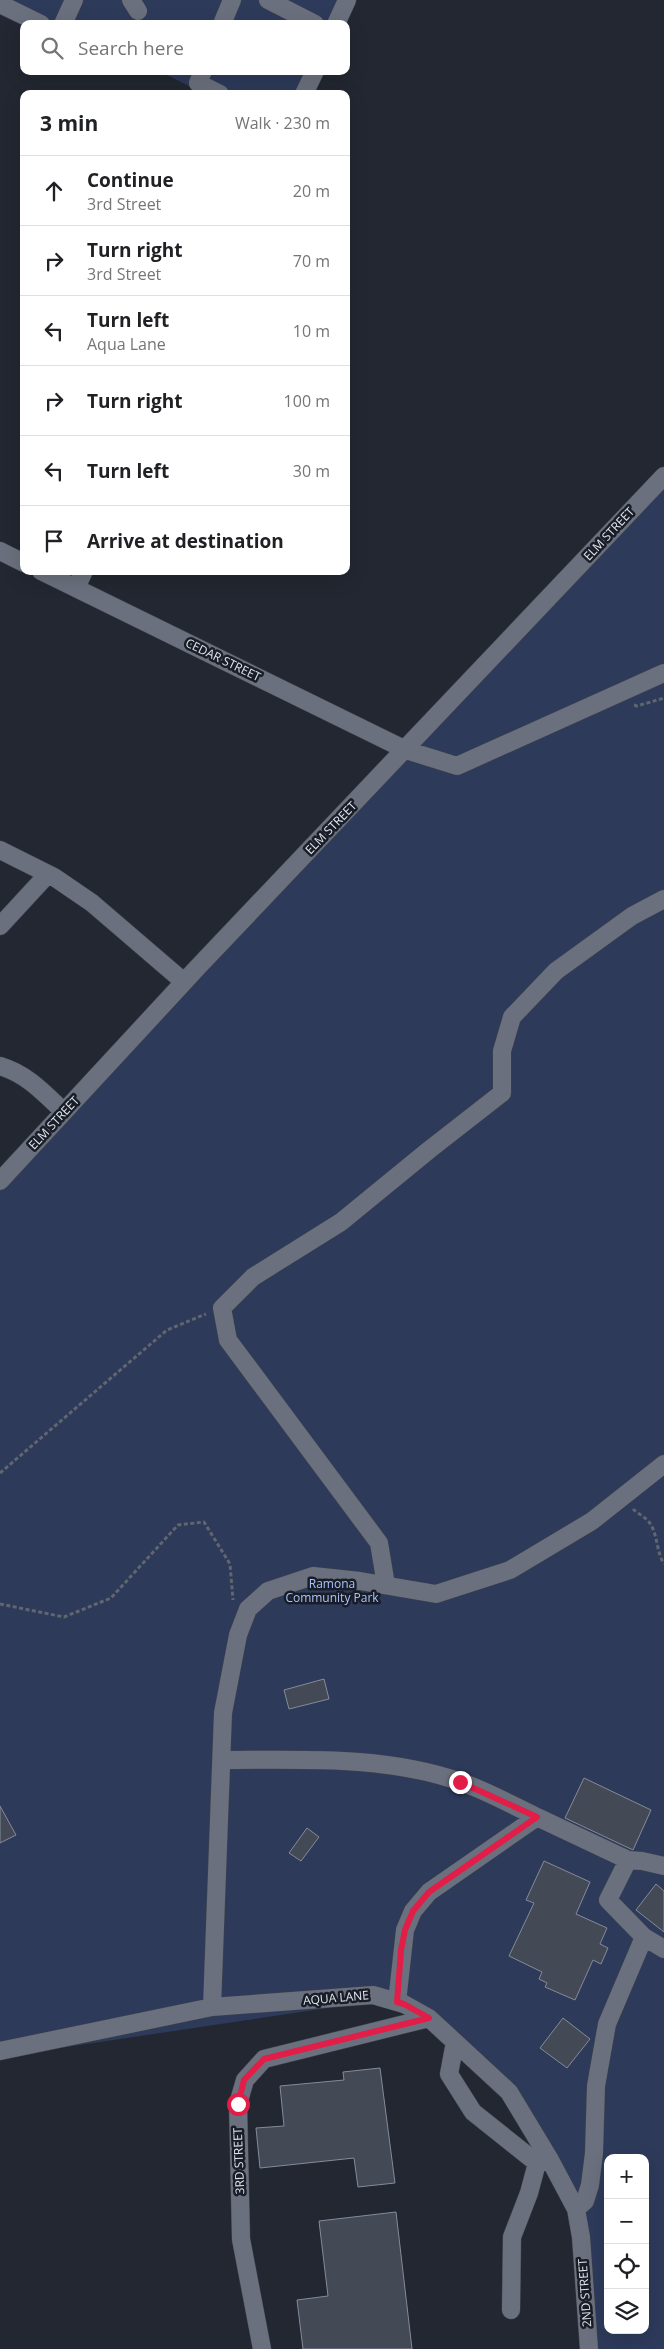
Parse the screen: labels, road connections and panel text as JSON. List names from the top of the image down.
{
  "streets": {
    "street": [
      "ELM STREET",
      "CEDAR STREET",
      "AQUA LANE",
      "3RD STREET",
      "2ND STREET"
    ]
  },
  "crossings": [
    ["ELM STREET", "CEDAR STREET"],
    ["AQUA LANE", "3RD STREET"],
    ["AQUA LANE", "2ND STREET"]
  ],
  "parks": ["Ramona Community Park"],
  "page": {
    "search": "Search here",
    "heading": ["3 min", "Walk · 230 m"],
    "list": [
      ["Continue", "3rd Street", "20 m"],
      ["Turn right", "3rd Street", "70 m"],
      ["Turn left", "Aqua Lane", "10 m"],
      ["Turn right", "100 m"],
      ["Turn left", "30 m"],
      "Arrive at destination"
    ],
    "map_buttons": ["+", "−"]
  }
}
